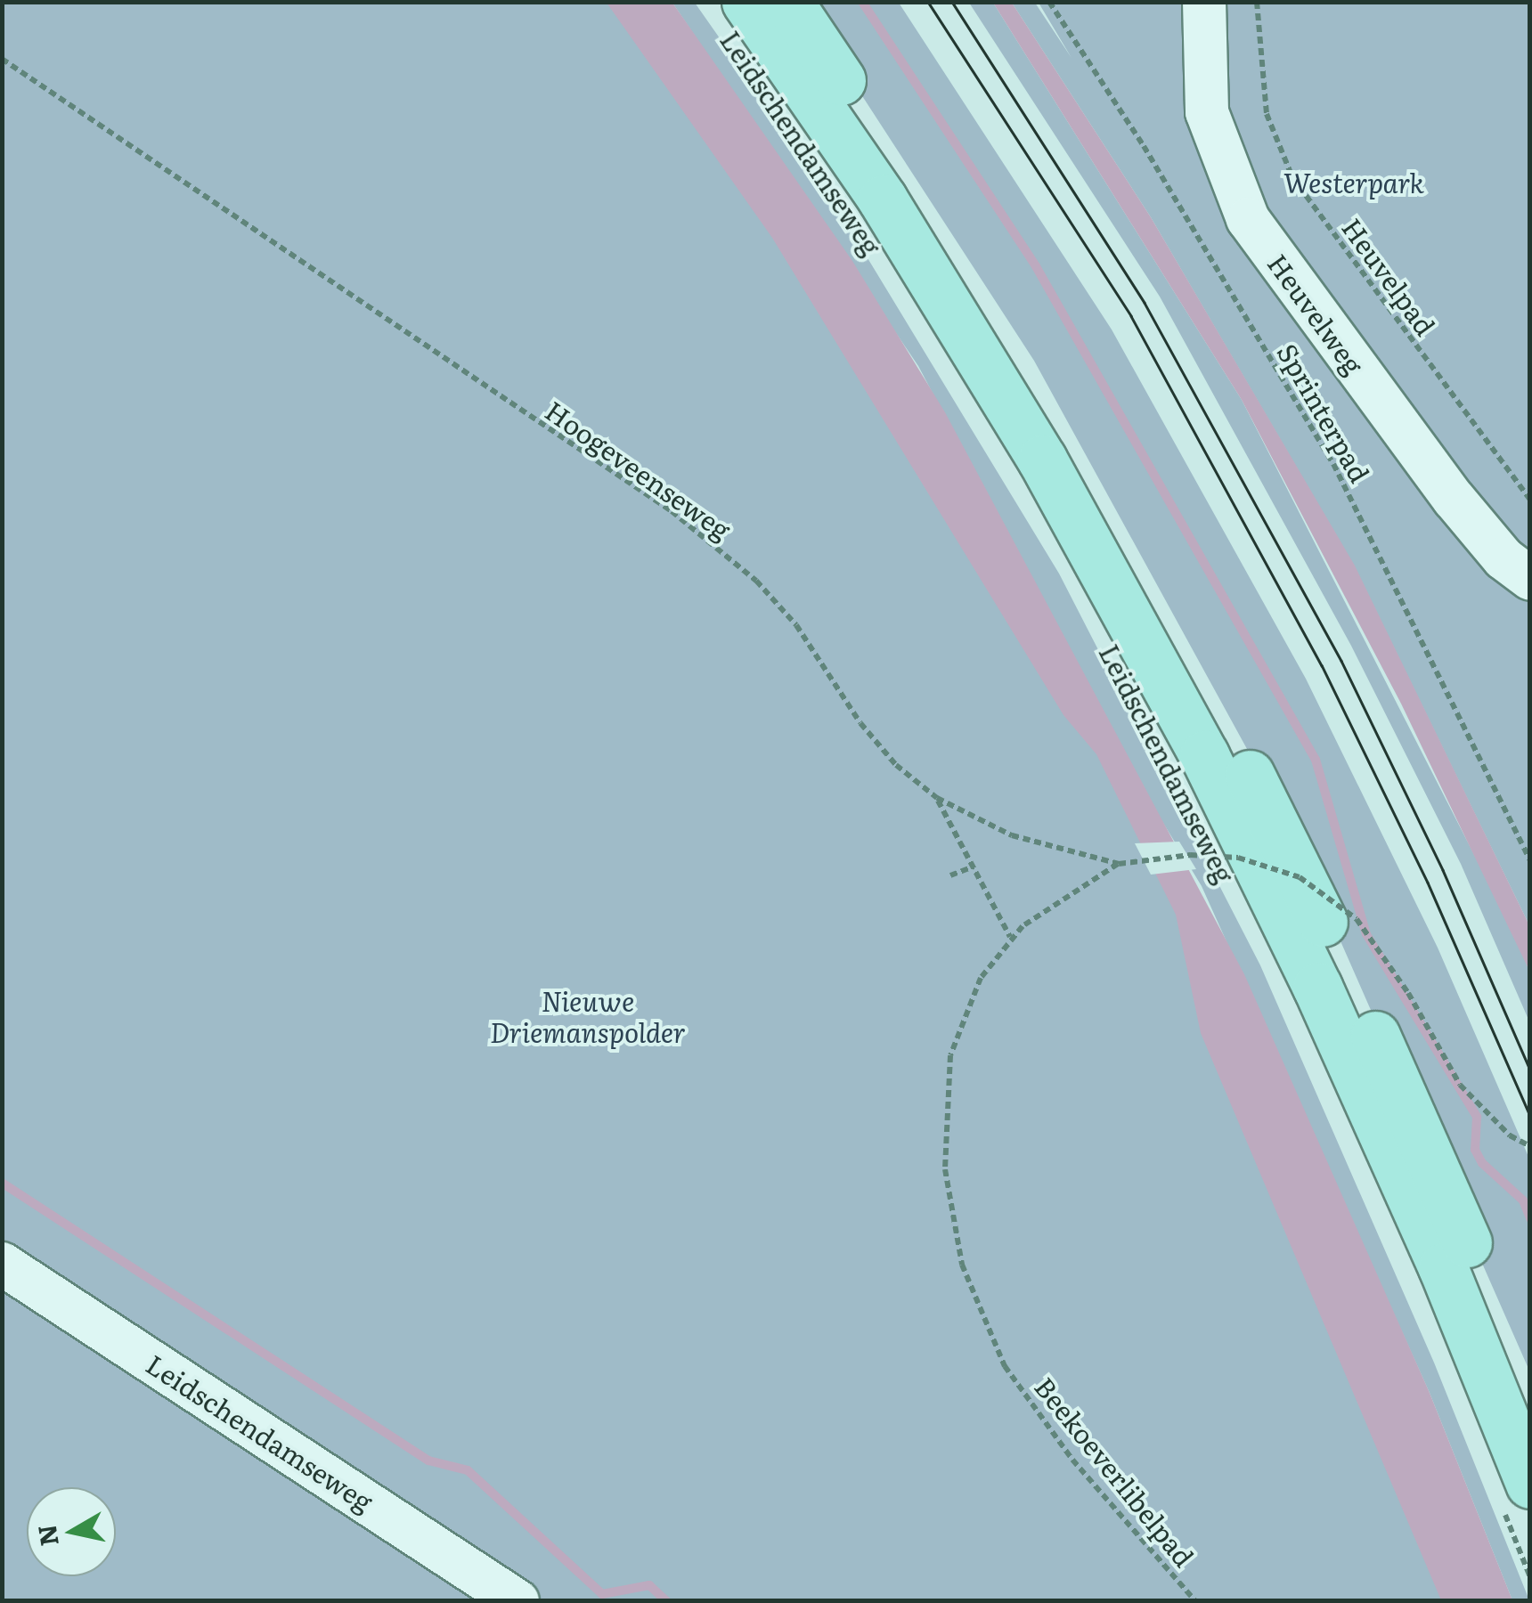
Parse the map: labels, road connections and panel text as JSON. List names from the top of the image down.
{
  "streets": {
    "main road": ["Leidschendamseweg"],
    "street": ["Heuvelweg"],
    "path": [
      "Heuvelpad",
      "Sprinterpad",
      "Hoogeveenseweg",
      "Beekoeverlibelpad"
    ]
  },
  "crossings": [
    ["Hoogeveenseweg", "Beekoeverlibelpad"]
  ],
  "parks": ["Westerpark", "Nieuwe Driemanspolder"],
  "north": "left"
}
